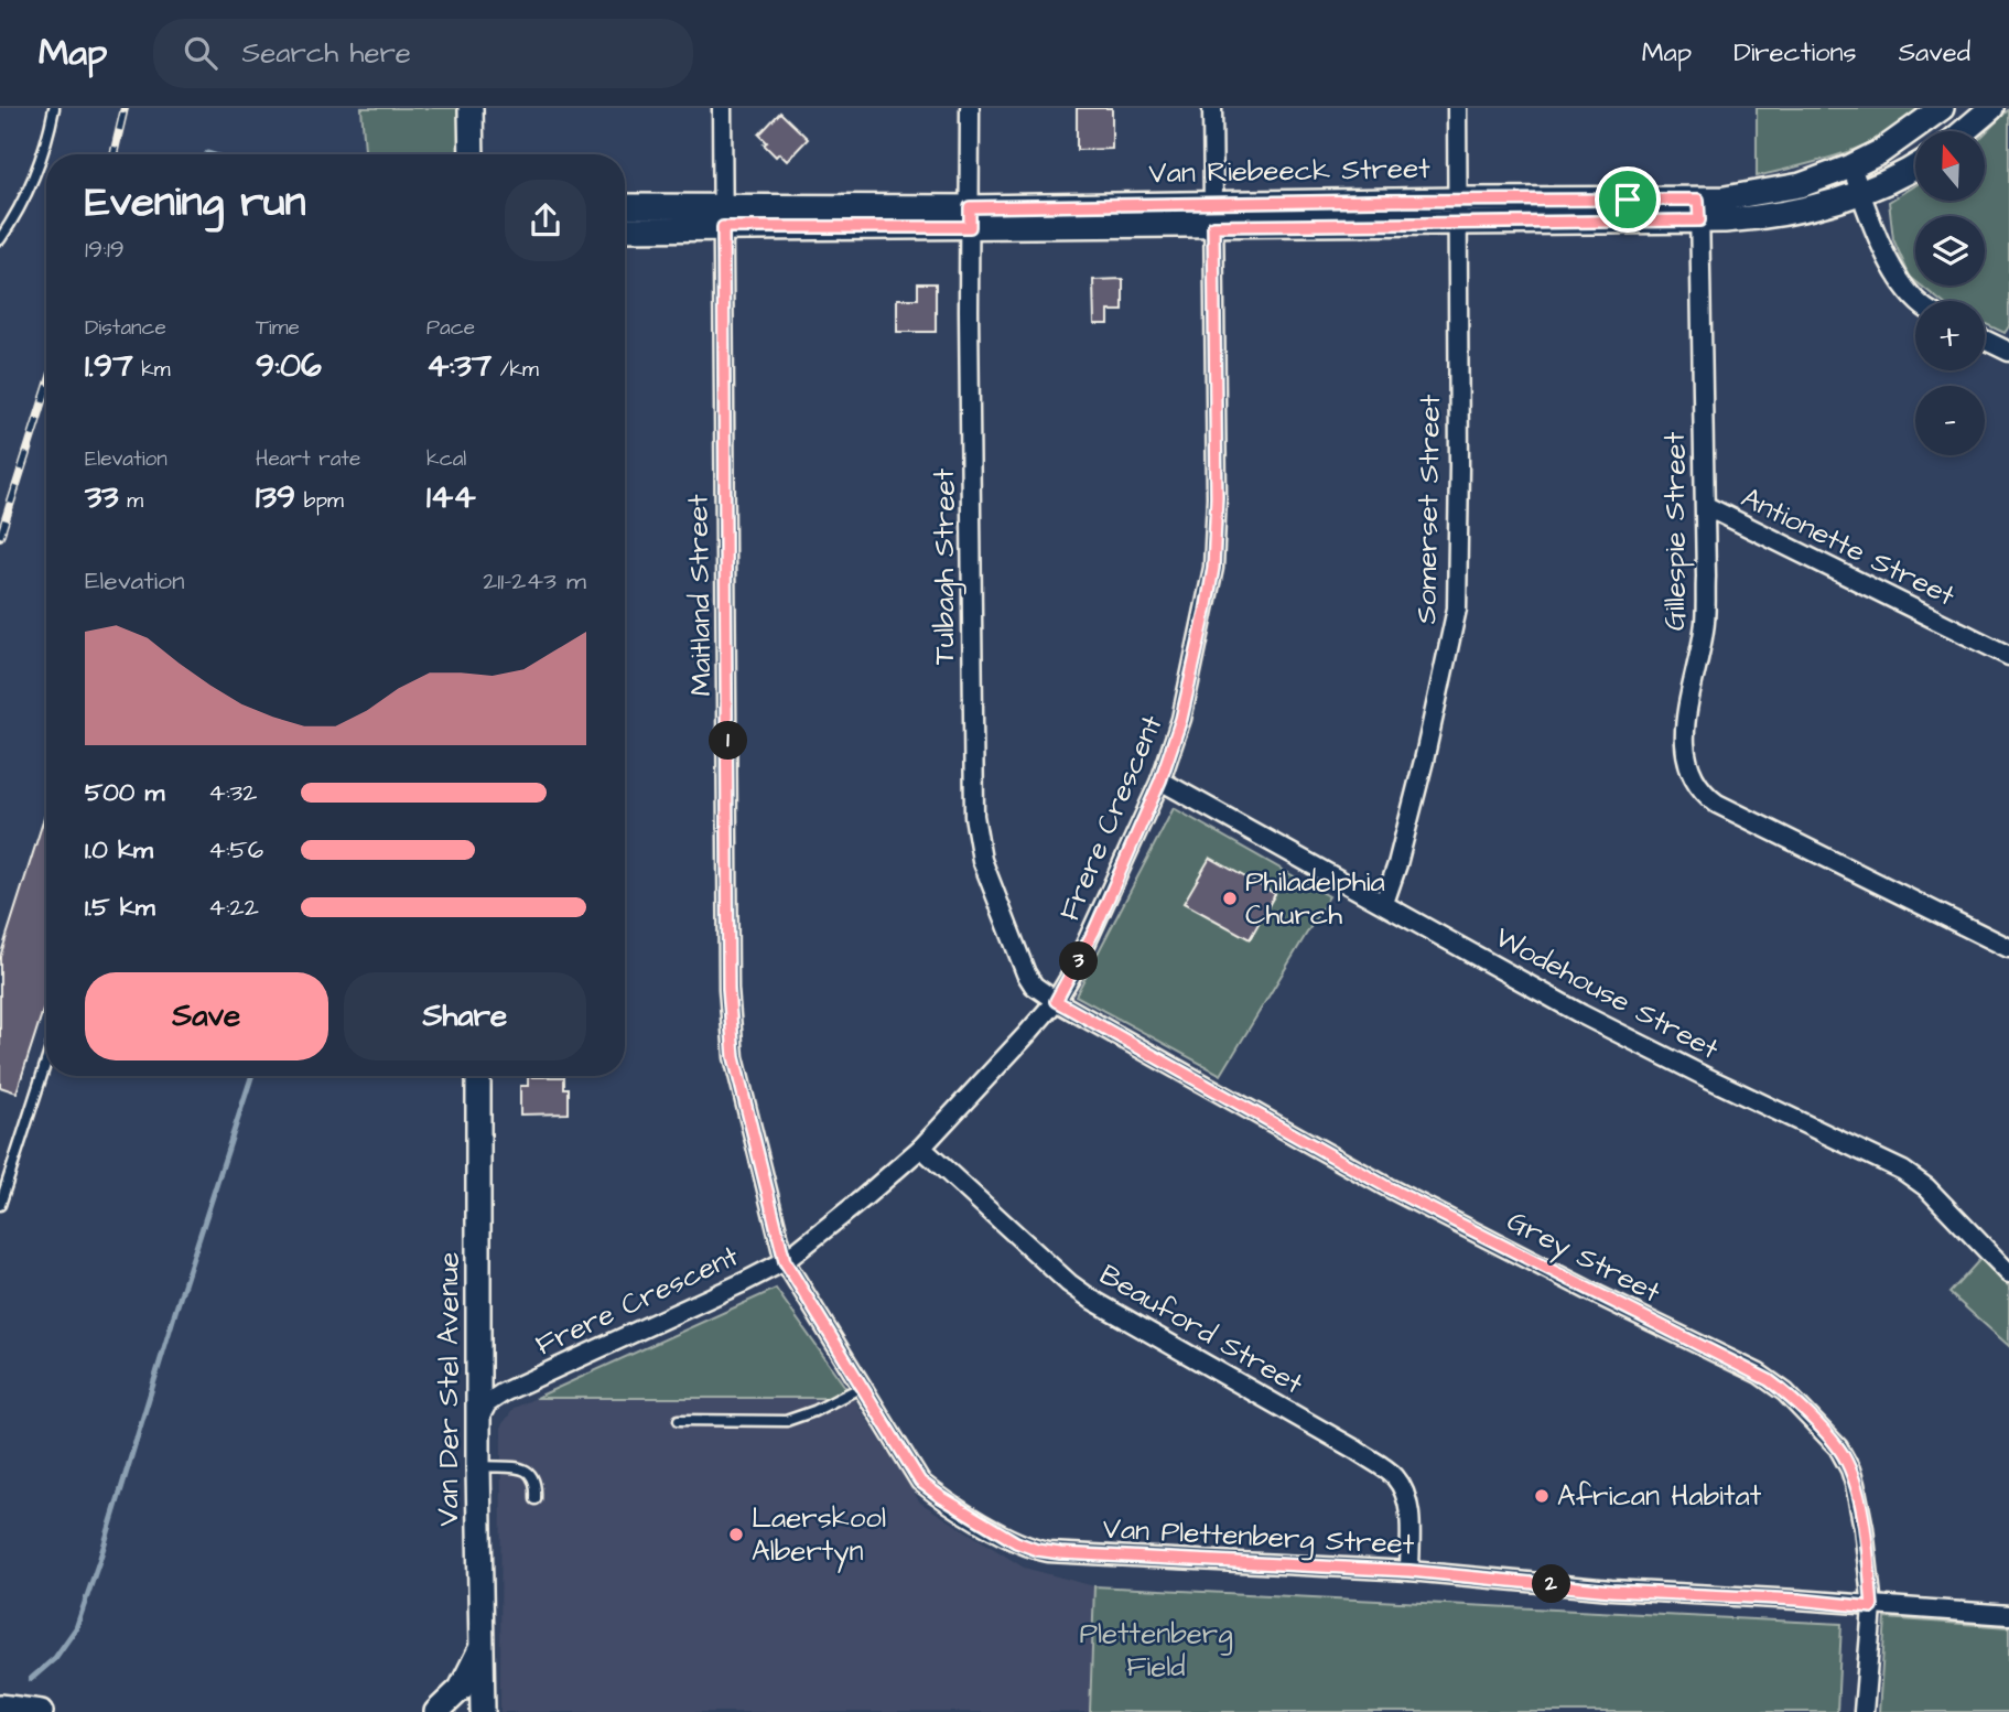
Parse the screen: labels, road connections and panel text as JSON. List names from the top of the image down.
{
  "streets": {
    "street": [
      "Van Riebeeck Street",
      "Somerset Street",
      "Gillespie Street",
      "Antionette Street",
      "Tulbagh Street",
      "Maitland Street",
      "Frere Crescent",
      "Wodehouse Street",
      "Grey Street",
      "Beauford Street",
      "Van Der Stel Avenue",
      "Van Plettenberg Street"
    ]
  },
  "crossings": [
    ["Van Riebeeck Street", "Somerset Street"],
    ["Van Riebeeck Street", "Gillespie Street"],
    ["Van Riebeeck Street", "Tulbagh Street"],
    ["Van Riebeeck Street", "Maitland Street"],
    ["Van Riebeeck Street", "Frere Crescent"],
    ["Somerset Street", "Wodehouse Street"],
    ["Gillespie Street", "Antionette Street"],
    ["Tulbagh Street", "Frere Crescent"],
    ["Tulbagh Street", "Grey Street"],
    ["Maitland Street", "Frere Crescent"],
    ["Maitland Street", "Van Plettenberg Street"],
    ["Frere Crescent", "Wodehouse Street"],
    ["Frere Crescent", "Grey Street"],
    ["Frere Crescent", "Beauford Street"],
    ["Frere Crescent", "Van Der Stel Avenue"],
    ["Frere Crescent", "Van Plettenberg Street"],
    ["Grey Street", "Van Plettenberg Street"],
    ["Beauford Street", "Van Plettenberg Street"]
  ],
  "parks": ["Plettenberg Field"],
  "places": ["Philadelphia Church", "African Habitat", "Laerskool Albertyn"],
  "north": "top",
  "page": {
    "header": "Map",
    "search": "Search here",
    "nav": ["Map", "Directions", "Saved"],
    "map_buttons": ["+", "−"],
    "heading": ["Evening run", "19:19"],
    "stats": [
      ["Distance", "1.97 km"],
      ["Time", "9:06"],
      ["Pace", "4:37 /km"],
      ["Elevation", "33 m"],
      ["Heart rate", "139 bpm"],
      ["kcal", "144"]
    ],
    "chart": ["Elevation", "211–243 m"],
    "pins": ["1", "3", "2"],
    "list": [
      {
        "name": "500 m",
        "note": "4:32"
      },
      {
        "name": "1.0 km",
        "note": "4:56"
      },
      {
        "name": "1.5 km",
        "note": "4:22"
      }
    ],
    "buttons": ["Save", "Share"]
  }
}
